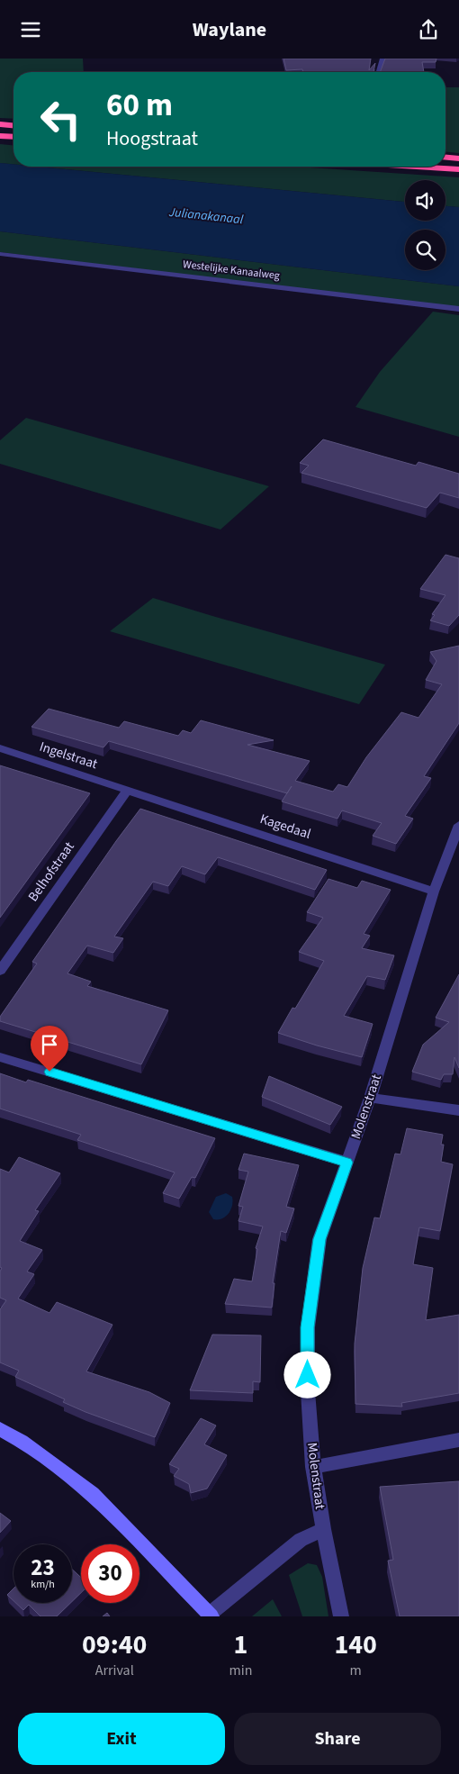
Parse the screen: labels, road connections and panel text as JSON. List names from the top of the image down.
{
  "streets": {
    "street": [
      "Westelijke Kanaalweg",
      "Ingelstraat",
      "Kagedaal",
      "Belhofstraat",
      "Molenstraat"
    ]
  },
  "crossings": [
    ["Ingelstraat", "Kagedaal"],
    ["Ingelstraat", "Belhofstraat"],
    ["Kagedaal", "Belhofstraat"],
    ["Kagedaal", "Molenstraat"]
  ],
  "water": ["Julianakanaal"],
  "page": {
    "header": "Waylane",
    "turn": ["60 m", "Hoogstraat"],
    "speed": "23 km/h",
    "limit": "30",
    "eta": [
      "09:40",
      "Arrival",
      "1",
      "min",
      "140",
      "m"
    ],
    "buttons": ["Exit", "Share"]
  }
}
